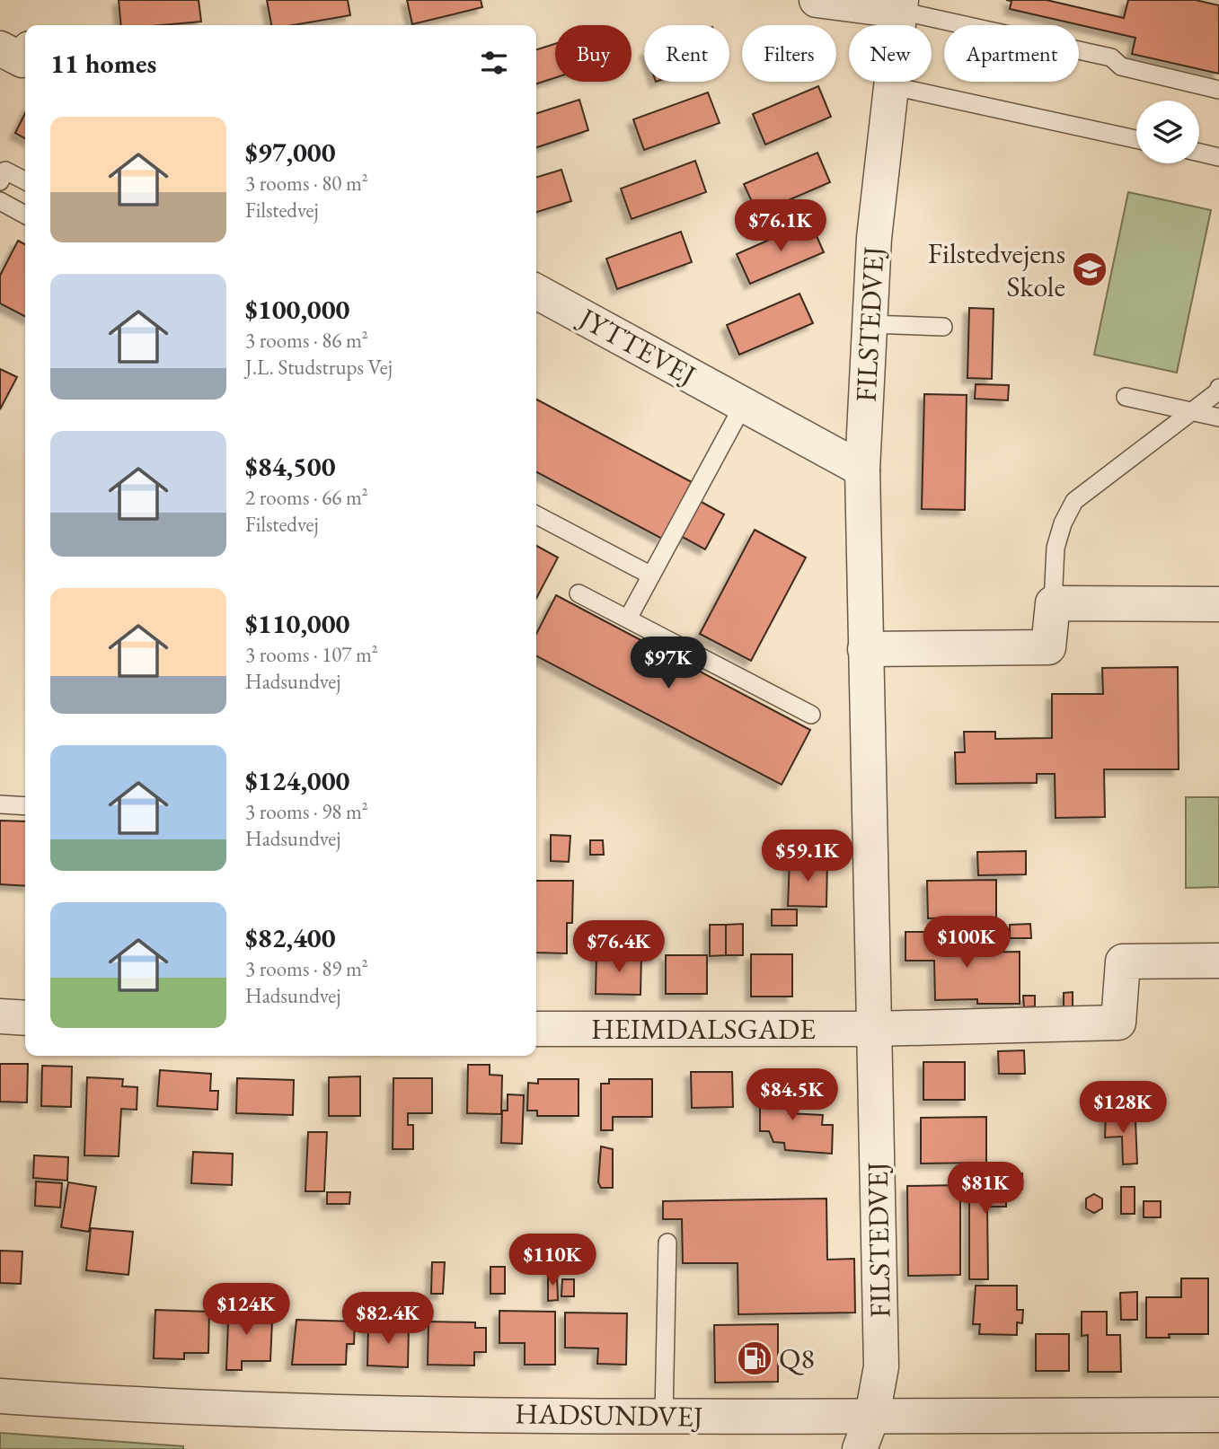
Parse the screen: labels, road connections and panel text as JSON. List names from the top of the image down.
{
  "streets": {
    "street": [
      "FILSTEDVEJ",
      "JYTTEVEJ",
      "HEIMDALSGADE",
      "HADSUNDVEJ"
    ]
  },
  "crossings": [
    ["FILSTEDVEJ", "JYTTEVEJ"],
    ["FILSTEDVEJ", "HEIMDALSGADE"],
    ["FILSTEDVEJ", "HADSUNDVEJ"]
  ],
  "places": {
    "school or university": ["Filstedvejens Skole"],
    "fuel station": ["Q8"]
  },
  "page": {
    "chip": [
      "Buy",
      "Rent",
      "Filters",
      "New",
      "Apartment"
    ],
    "heading": "11 homes",
    "list": [
      {
        "name": "$97,000",
        "note": "3 rooms · 80 m² · Filstedvej"
      },
      {
        "name": "$100,000",
        "note": "3 rooms · 86 m² · J.L. Studstrups Vej"
      },
      {
        "name": "$84,500",
        "note": "2 rooms · 66 m² · Filstedvej"
      },
      {
        "name": "$110,000",
        "note": "3 rooms · 107 m² · Hadsundvej"
      },
      {
        "name": "$124,000",
        "note": "3 rooms · 98 m² · Hadsundvej"
      },
      {
        "name": "$82,400",
        "note": "3 rooms · 89 m² · Hadsundvej"
      }
    ],
    "price": [
      "$76.1K",
      "$97K",
      "$59.1K",
      "$100K",
      "$76.4K",
      "$84.5K",
      "$128K",
      "$81K",
      "$110K",
      "$124K",
      "$82.4K"
    ]
  }
}
